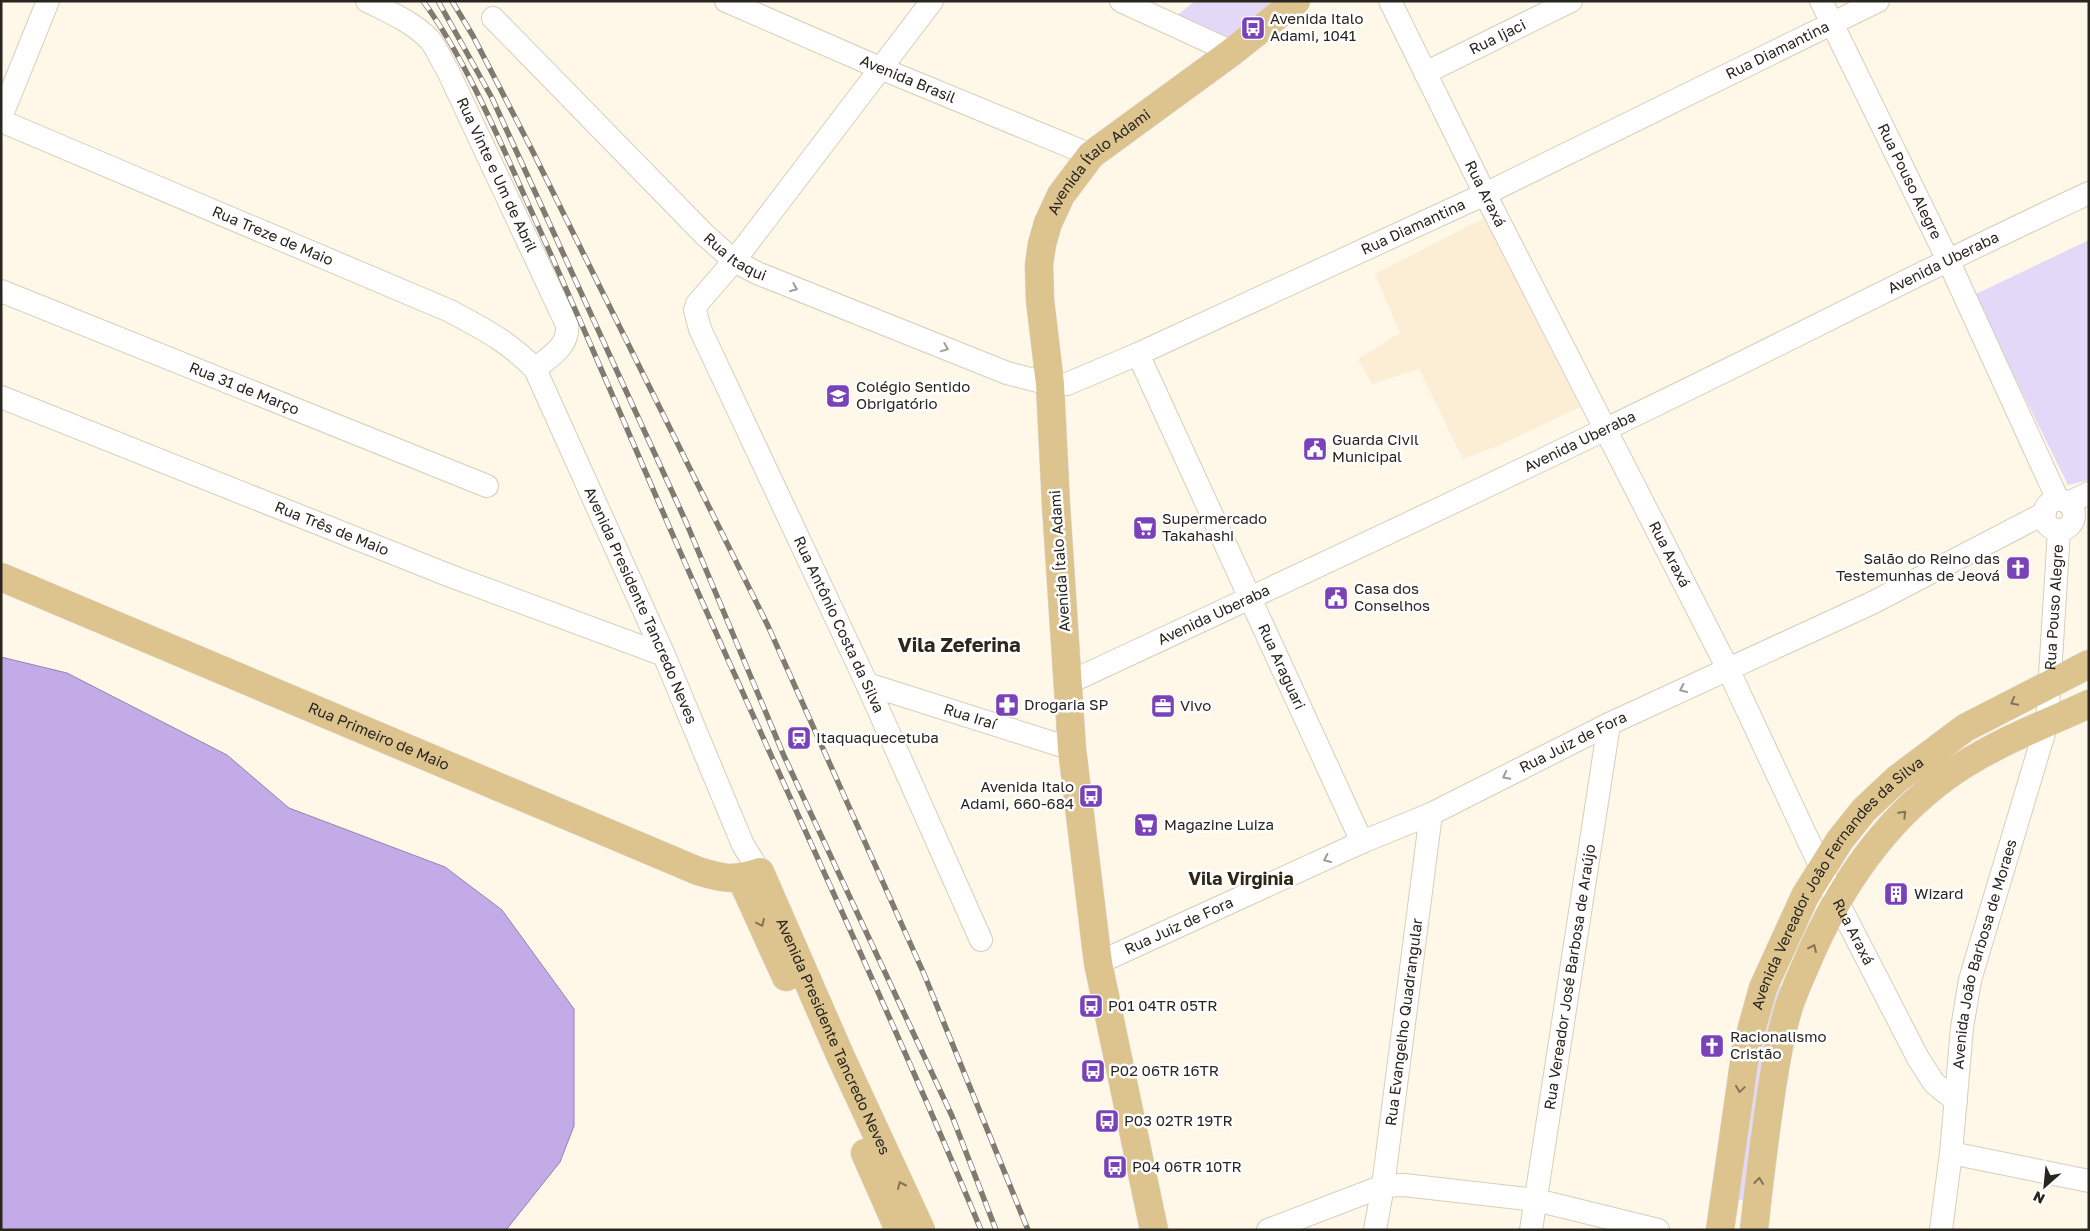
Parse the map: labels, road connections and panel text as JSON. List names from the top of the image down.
{
  "streets": {
    "main road": [
      "Avenida Ítalo Adami",
      "Avenida Presidente Tancredo Neves",
      "Rua Primeiro de Maio",
      "Avenida Vereador João Fernandes da Silva"
    ],
    "street": [
      "Rua Ijaci",
      "Rua Diamantina",
      "Avenida Brasil",
      "Rua Vinte e Um de Abril",
      "Rua Pouso Alegre",
      "Rua Araxá",
      "Rua Treze de Maio",
      "Rua Itaqui",
      "Avenida Uberaba",
      "Rua 31 de Março",
      "Rua Três de Maio",
      "Rua Antônio Costa da Silva",
      "Rua Araguari",
      "Rua Iraí",
      "Rua Juiz de Fora",
      "Avenida João Barbosa de Moraes",
      "Rua Vereador José Barbosa de Araújo",
      "Rua Evangelho Quadrangular"
    ]
  },
  "crossings": [
    ["Rua Ijaci", "Rua Araxá"],
    ["Rua Diamantina", "Avenida Ítalo Adami"],
    ["Rua Diamantina", "Rua Pouso Alegre"],
    ["Rua Diamantina", "Rua Araxá"],
    ["Rua Diamantina", "Rua Itaqui"],
    ["Rua Diamantina", "Rua Araguari"],
    ["Avenida Brasil", "Avenida Ítalo Adami"],
    ["Avenida Ítalo Adami", "Rua Itaqui"],
    ["Avenida Ítalo Adami", "Avenida Uberaba"],
    ["Avenida Ítalo Adami", "Rua Iraí"],
    ["Avenida Ítalo Adami", "Rua Juiz de Fora"],
    ["Rua Vinte e Um de Abril", "Rua Treze de Maio"],
    ["Rua Vinte e Um de Abril", "Avenida Presidente Tancredo Neves"],
    ["Rua Pouso Alegre", "Avenida Uberaba"],
    ["Rua Pouso Alegre", "Rua Juiz de Fora"],
    ["Rua Pouso Alegre", "Avenida Vereador João Fernandes da Silva"],
    ["Rua Pouso Alegre", "Avenida João Barbosa de Moraes"],
    ["Rua Araxá", "Avenida Uberaba"],
    ["Rua Araxá", "Rua Juiz de Fora"],
    ["Rua Araxá", "Avenida Vereador João Fernandes da Silva"],
    ["Rua Araxá", "Avenida João Barbosa de Moraes"],
    ["Rua Treze de Maio", "Avenida Presidente Tancredo Neves"],
    ["Rua Itaqui", "Rua Antônio Costa da Silva"],
    ["Avenida Uberaba", "Rua Araguari"],
    ["Rua Três de Maio", "Avenida Presidente Tancredo Neves"],
    ["Avenida Presidente Tancredo Neves", "Rua Primeiro de Maio"],
    ["Rua Antônio Costa da Silva", "Rua Iraí"],
    ["Rua Araguari", "Rua Juiz de Fora"],
    ["Rua Juiz de Fora", "Rua Vereador José Barbosa de Araújo"],
    ["Rua Juiz de Fora", "Rua Evangelho Quadrangular"],
    ["Avenida Vereador João Fernandes da Silva", "Avenida João Barbosa de Moraes"]
  ],
  "one_way": ["Rua Itaqui", "Rua Juiz de Fora"],
  "districts": ["Vila Zeferina", "Vila Virginia"],
  "places": {
    "bus stop": [
      "Avenida Italo Adami, 1041",
      "Avenida Italo Adami, 660-684",
      "P01 04TR 05TR",
      "P02 06TR 16TR",
      "P03 02TR 19TR",
      "P04 06TR 10TR"
    ],
    "school or university": ["Colégio Sentido Obrigatório"],
    "public building": ["Guarda Civil Municipal", "Casa dos Conselhos"],
    "supermarket": ["Supermercado Takahashi", "Magazine Luiza"],
    "church": ["Salão do Reino das Testemunhas de Jeová", "Racionalismo Cristão"],
    "pharmacy": ["Drogaria SP"],
    "office": ["Vivo"],
    "station": ["Itaquaquecetuba"],
    "building": ["Wizard"]
  },
  "north": "bottom left"
}
